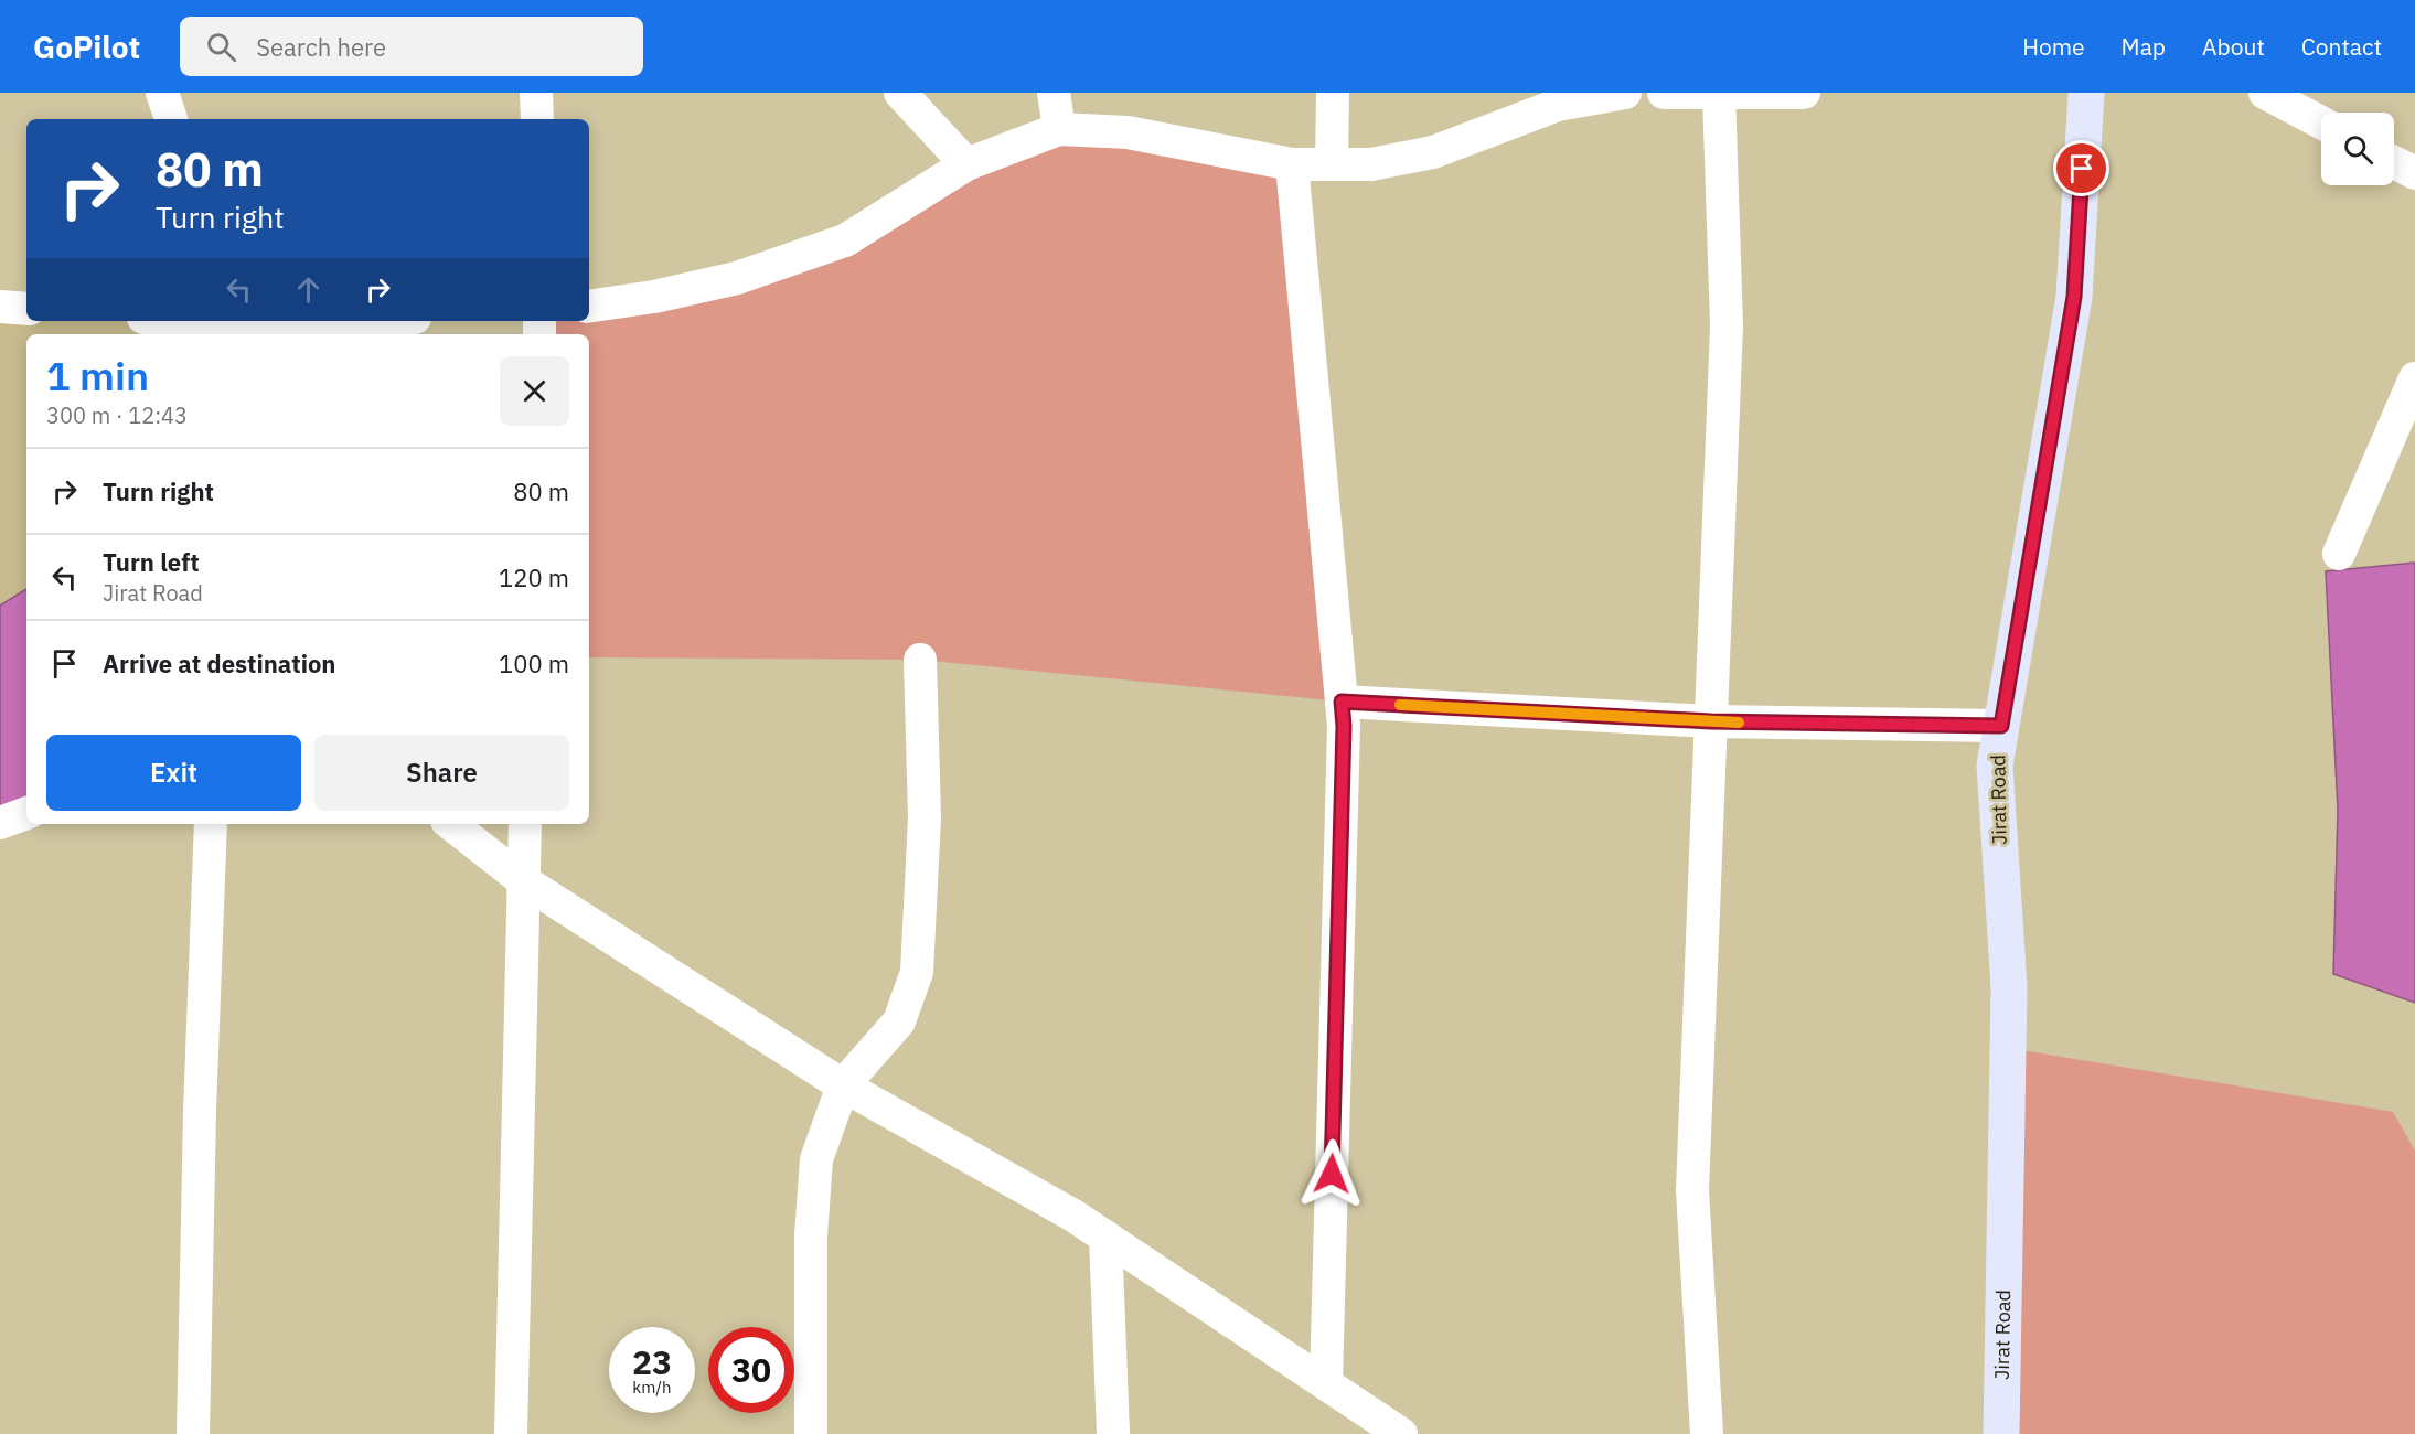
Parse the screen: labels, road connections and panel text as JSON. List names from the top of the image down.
{
  "streets": {
    "main road": ["Jirat Road"]
  },
  "page": {
    "header": "GoPilot",
    "search": "Search here",
    "nav": [
      "Home",
      "Map",
      "About",
      "Contact"
    ],
    "turn": ["80 m", "Turn right"],
    "heading": ["1 min", "300 m · 12:43"],
    "list": [
      {
        "name": "Turn right",
        "value": "80 m"
      },
      {
        "name": "Turn left",
        "note": "Jirat Road",
        "value": "120 m"
      },
      {
        "name": "Arrive at destination",
        "value": "100 m"
      }
    ],
    "buttons": ["Exit", "Share"],
    "speed": "23 km/h",
    "limit": "30"
  }
}
